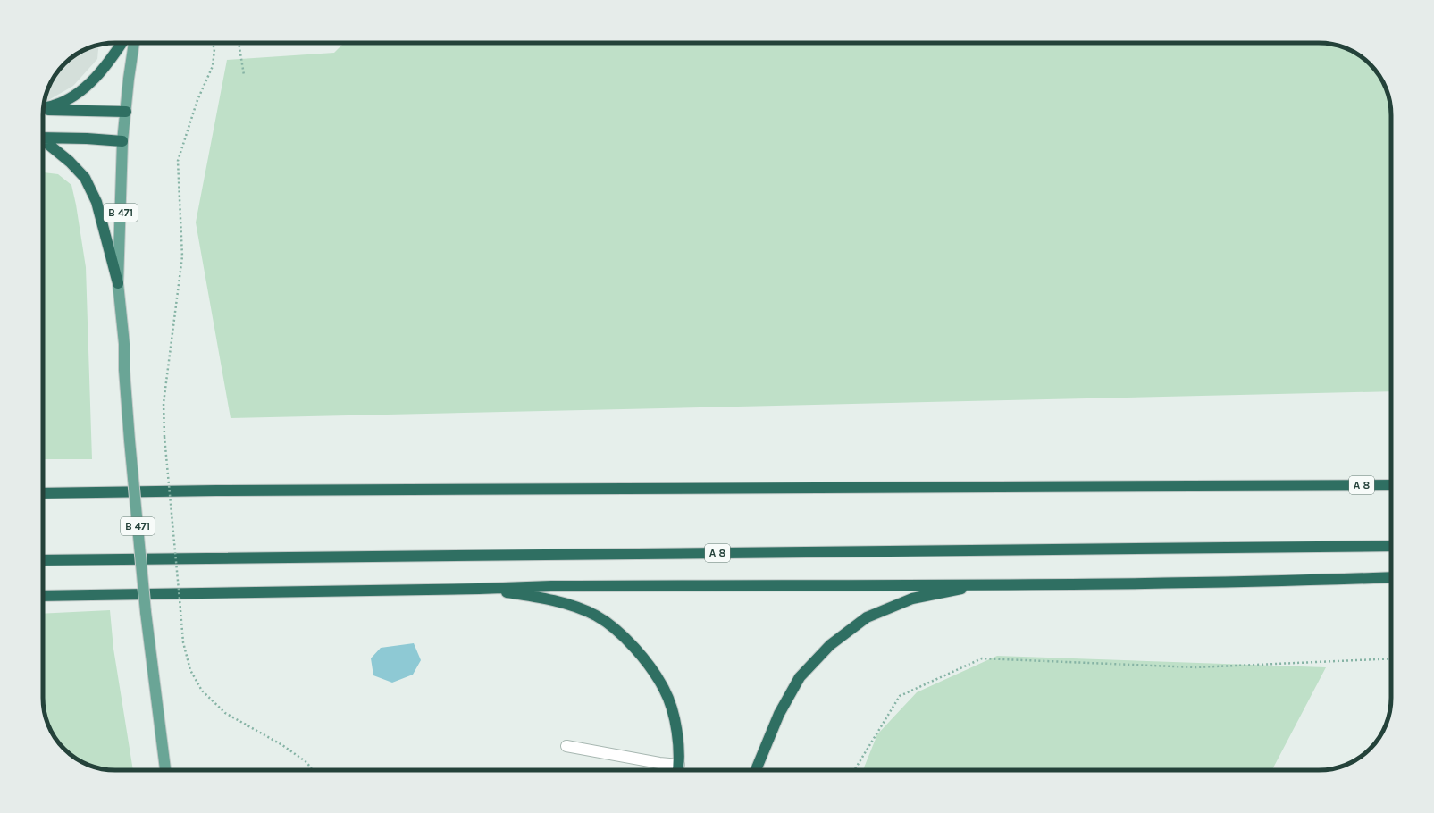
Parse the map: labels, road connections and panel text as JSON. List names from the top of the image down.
{
  "streets": {
    "highway": ["A 8"],
    "main road": ["B 471"]
  }
}
